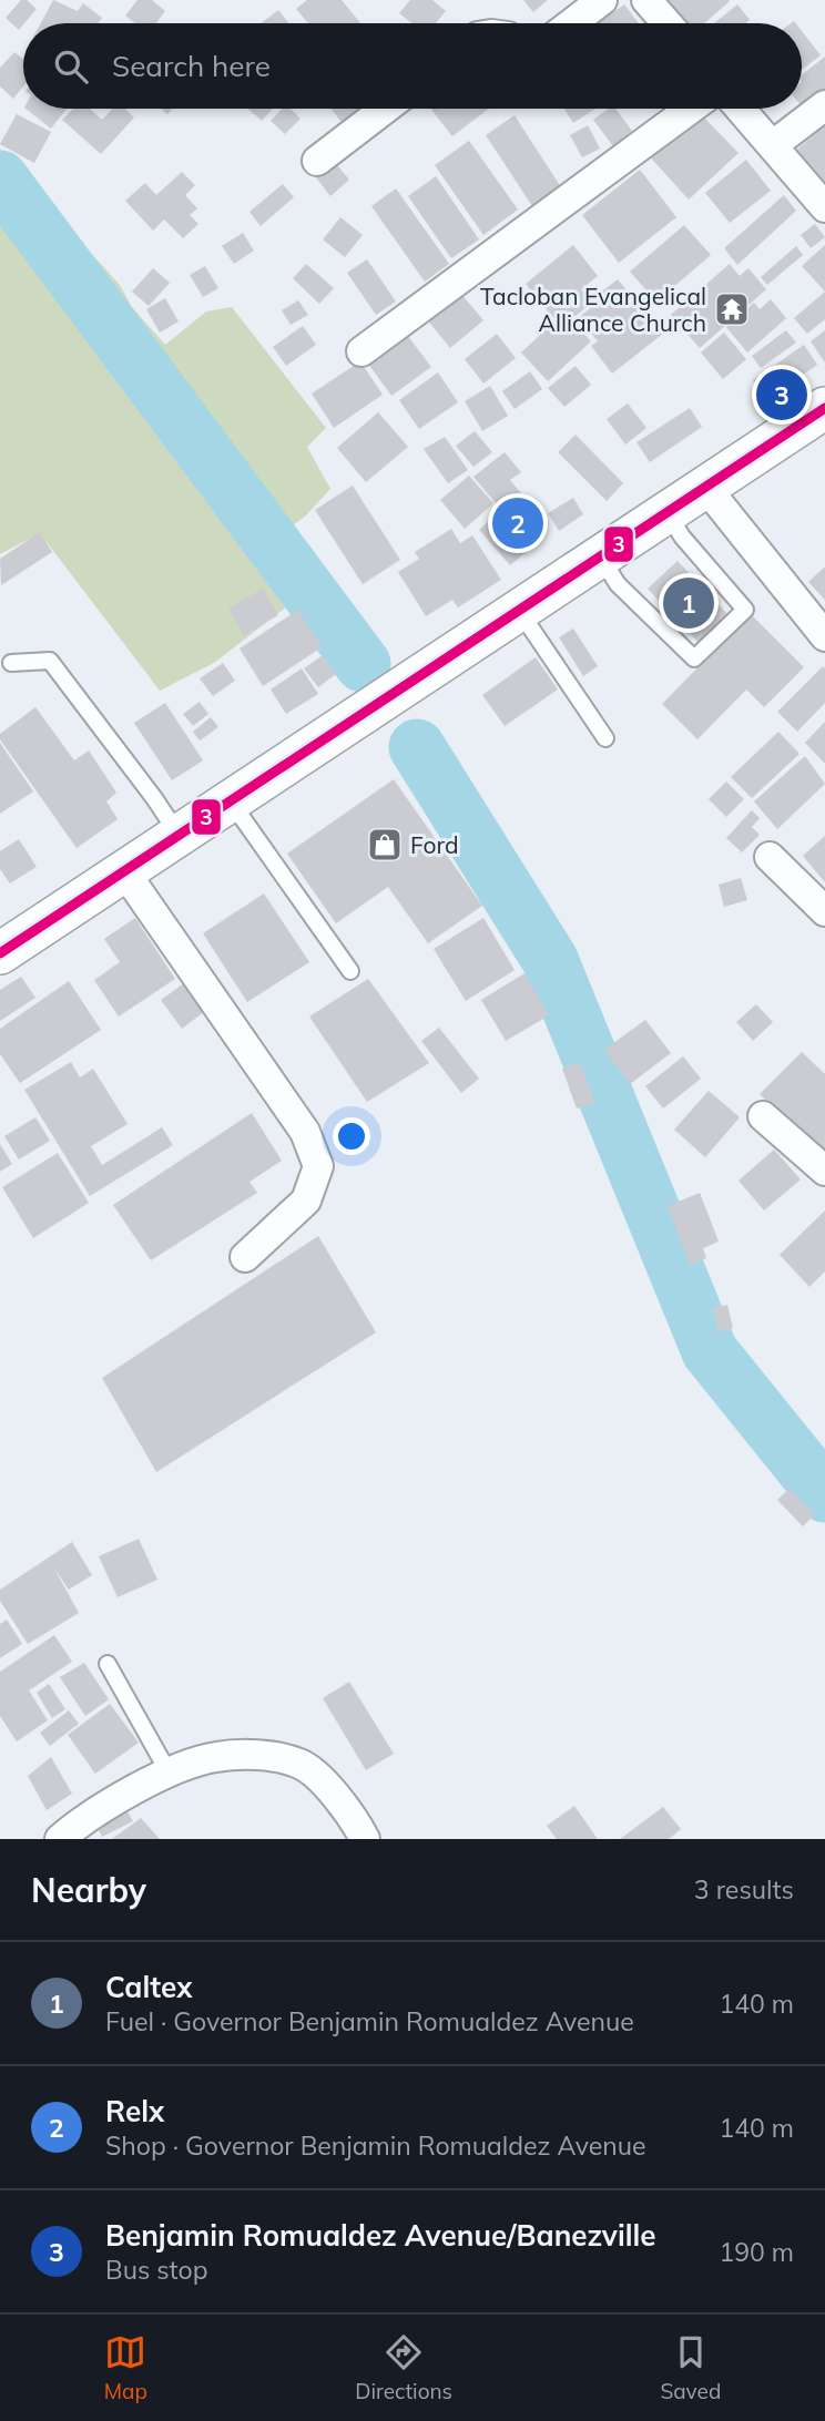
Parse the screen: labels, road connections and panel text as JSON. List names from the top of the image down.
{
  "places": {
    "temple": ["Tacloban Evangelical Alliance Church"],
    "shop": ["Ford"]
  },
  "lines": ["transit line 3"],
  "page": {
    "search": "Search here",
    "pins": ["3", "2", "1"],
    "heading": ["Nearby", "3 results"],
    "list": [
      {
        "mark": "1",
        "name": "Caltex",
        "note": "Fuel · Governor Benjamin Romualdez Avenue",
        "value": "140 m"
      },
      {
        "mark": "2",
        "name": "Relx",
        "note": "Shop · Governor Benjamin Romualdez Avenue",
        "value": "140 m"
      },
      {
        "mark": "3",
        "name": "Benjamin Romualdez Avenue/Banezville",
        "note": "Bus stop",
        "value": "190 m"
      }
    ],
    "nav": ["Map", "Directions", "Saved"]
  }
}
